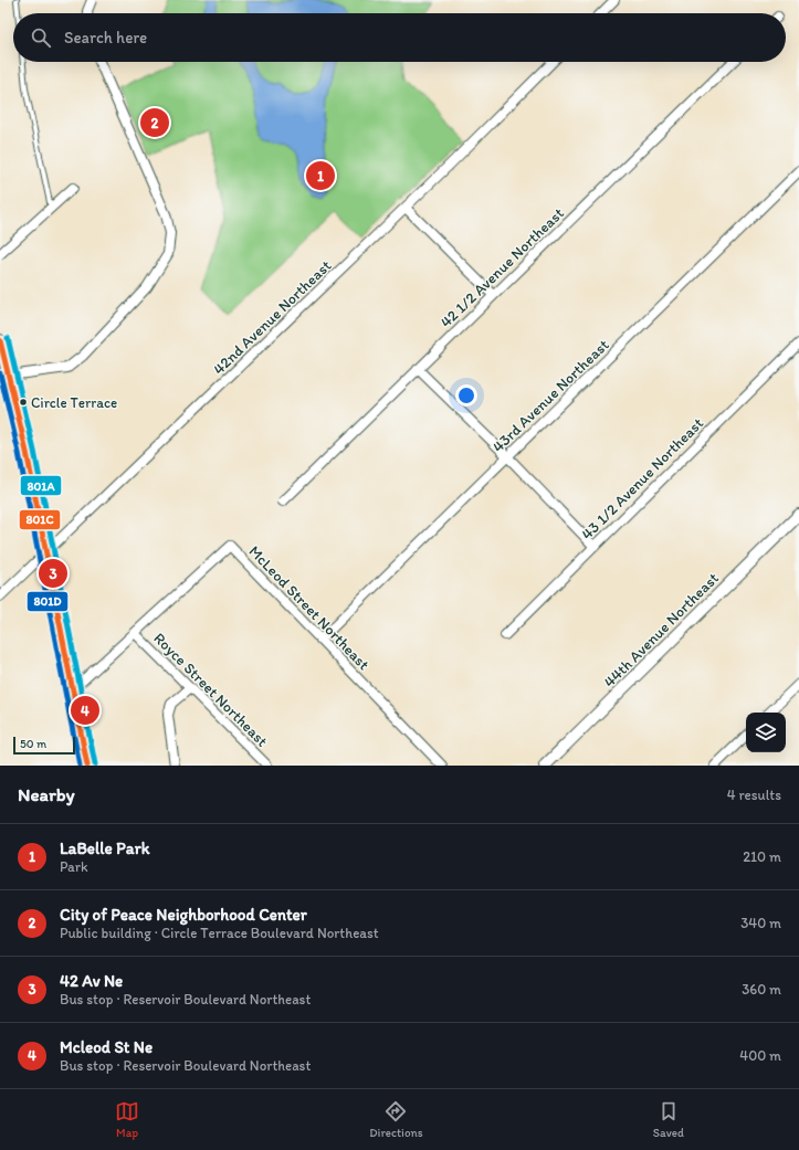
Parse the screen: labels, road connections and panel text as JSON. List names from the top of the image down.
{
  "streets": {
    "street": [
      "42 1/2 Avenue Northeast",
      "42nd Avenue Northeast",
      "43rd Avenue Northeast",
      "43 1/2 Avenue Northeast",
      "McLeod Street Northeast",
      "44th Avenue Northeast",
      "Royce Street Northeast"
    ]
  },
  "crossings": [
    ["43rd Avenue Northeast", "McLeod Street Northeast"],
    ["McLeod Street Northeast", "Royce Street Northeast"]
  ],
  "places": ["Circle Terrace"],
  "lines": ["transit line 801A", "transit line 801C", "transit line 801D"],
  "scale_bar": "50 m",
  "page": {
    "search": "Search here",
    "pins": [
      "2",
      "1",
      "3",
      "4"
    ],
    "scale": "50 m",
    "heading": ["Nearby", "4 results"],
    "list": [
      {
        "mark": "1",
        "name": "LaBelle Park",
        "note": "Park",
        "value": "210 m"
      },
      {
        "mark": "2",
        "name": "City of Peace Neighborhood Center",
        "note": "Public building · Circle Terrace Boulevard Northeast",
        "value": "340 m"
      },
      {
        "mark": "3",
        "name": "42 Av Ne",
        "note": "Bus stop · Reservoir Boulevard Northeast",
        "value": "360 m"
      },
      {
        "mark": "4",
        "name": "Mcleod St Ne",
        "note": "Bus stop · Reservoir Boulevard Northeast",
        "value": "400 m"
      }
    ],
    "nav": ["Map", "Directions", "Saved"]
  }
}
